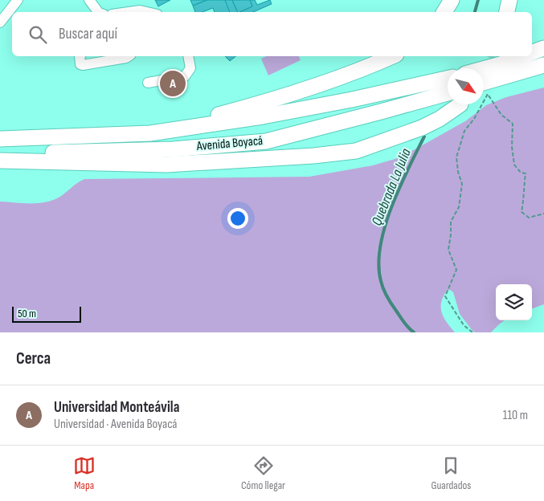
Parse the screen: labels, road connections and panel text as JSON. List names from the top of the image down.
{
  "streets": {
    "highway": ["Avenida Boyacá"]
  },
  "water": ["Quebrada La Julia"],
  "scale_bar": "50 m",
  "north": "bottom right",
  "page": {
    "search": "Buscar aquí",
    "pins": "A",
    "scale": "50 m",
    "heading": "Cerca",
    "list": [
      {
        "mark": "A",
        "name": "Universidad Monteávila",
        "note": "Universidad · Avenida Boyacá",
        "value": "110 m"
      }
    ],
    "nav": ["Mapa", "Cómo llegar", "Guardados"]
  }
}
